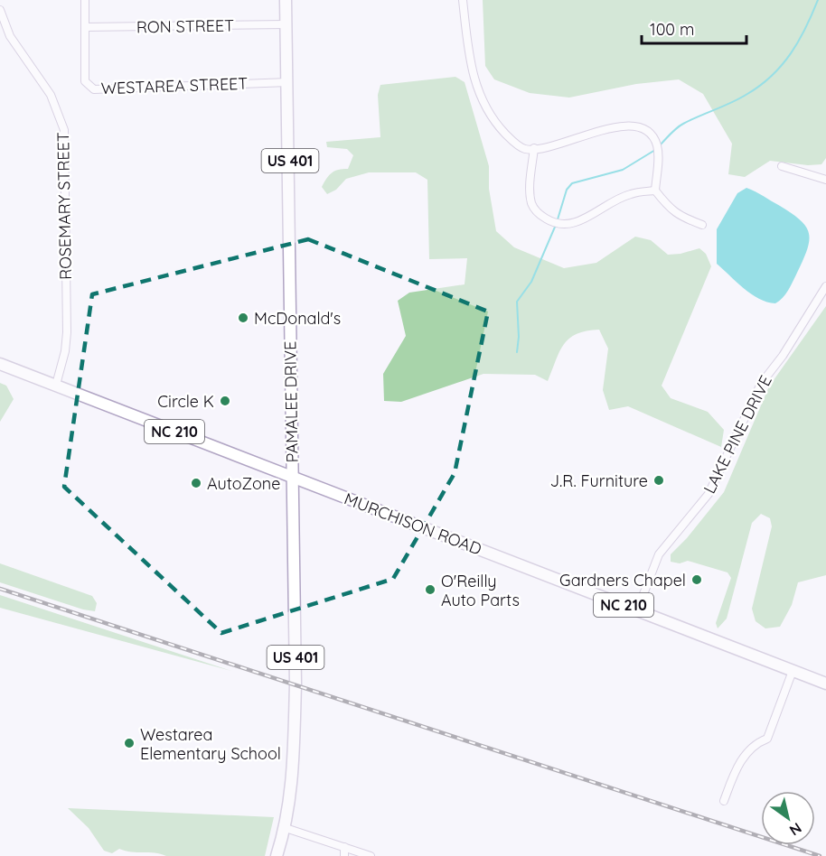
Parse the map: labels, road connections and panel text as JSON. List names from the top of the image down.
{
  "streets": {
    "main road": [
      "US 401",
      "PAMALEE DRIVE",
      "NC 210",
      "MURCHISON ROAD"
    ],
    "street": [
      "RON STREET",
      "WESTAREA STREET",
      "ROSEMARY STREET",
      "LAKE PINE DRIVE"
    ]
  },
  "crossings": [
    ["RON STREET", "WESTAREA STREET"],
    ["RON STREET", "PAMALEE DRIVE"],
    ["WESTAREA STREET", "PAMALEE DRIVE"],
    ["US 401", "PAMALEE DRIVE"],
    ["US 401", "MURCHISON ROAD"],
    ["ROSEMARY STREET", "MURCHISON ROAD"],
    ["PAMALEE DRIVE", "MURCHISON ROAD"],
    ["LAKE PINE DRIVE", "MURCHISON ROAD"]
  ],
  "places": [
    "McDonald's",
    "Circle K",
    "J.R. Furniture",
    "AutoZone",
    "Gardners Chapel",
    "O'Reilly Auto Parts",
    "Westarea Elementary School"
  ],
  "scale_bar": "100 m",
  "north": "bottom right"
}
